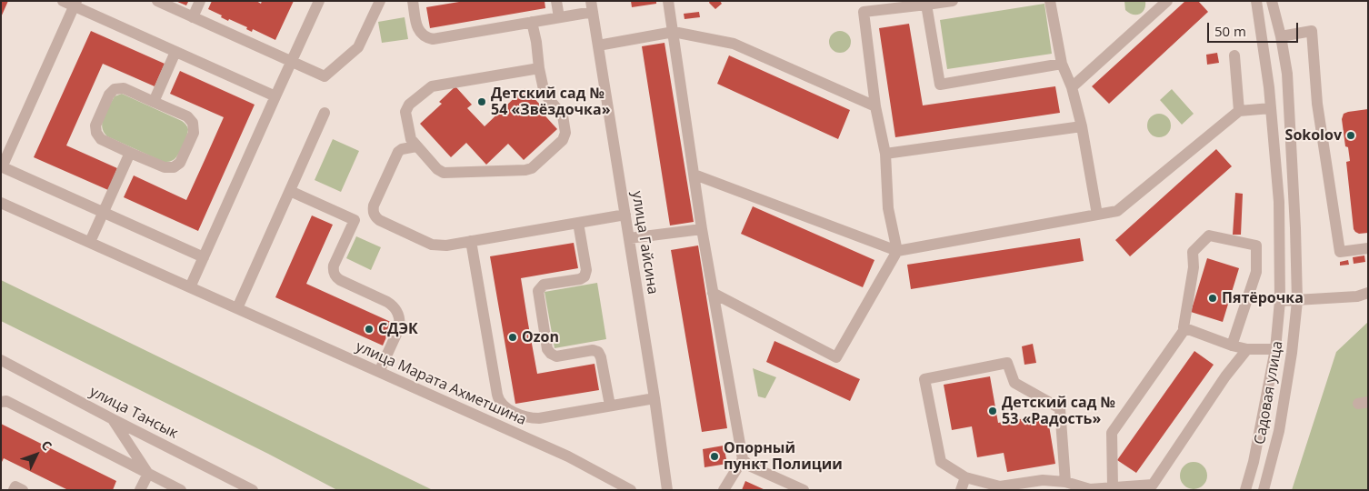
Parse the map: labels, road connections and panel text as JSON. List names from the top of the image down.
{
  "streets": {
    "street": [
      "улица Гайсина",
      "улица Марата Ахметшина",
      "Садовая улица",
      "улица Тансык"
    ]
  },
  "places": [
    "Детский сад № 54 «Звёздочка»",
    "Sokolov",
    "Пятёрочка",
    "СДЭК",
    "Ozon",
    "Детский сад № 53 «Радость»",
    "Опорный пункт Полиции"
  ],
  "scale_bar": "50 m",
  "north": "top right"
}
